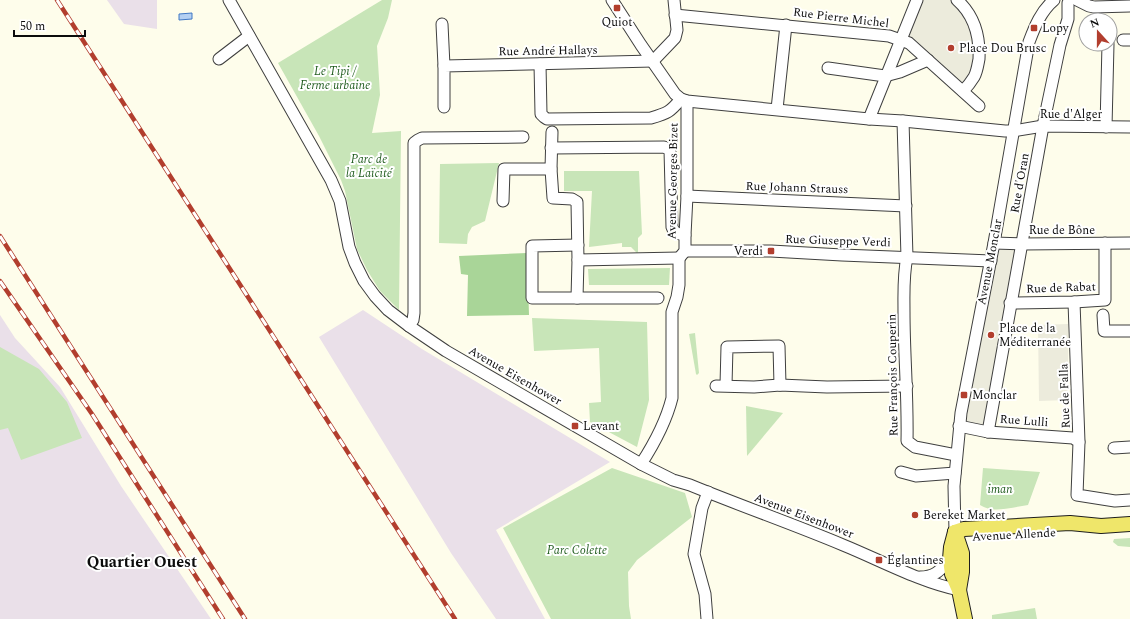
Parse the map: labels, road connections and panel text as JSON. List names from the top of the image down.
{
  "streets": {
    "main road": ["Avenue Monclar", "Avenue Allende"],
    "street": [
      "Rue Pierre Michel",
      "Rue André Hallays",
      "Rue d'Alger",
      "Avenue Georges Bizet",
      "Rue d'Oran",
      "Rue Johann Strauss",
      "Rue de Bône",
      "Rue Giuseppe Verdi",
      "Rue de Rabat",
      "Rue François Couperin",
      "Avenue Eisenhower",
      "Rue de Falla",
      "Rue Lulli"
    ]
  },
  "crossings": [
    ["Rue d'Alger", "Avenue Georges Bizet"],
    ["Rue d'Alger", "Rue d'Oran"],
    ["Rue d'Alger", "Avenue Monclar"],
    ["Rue d'Alger", "Rue François Couperin"],
    ["Avenue Georges Bizet", "Rue Johann Strauss"],
    ["Avenue Georges Bizet", "Rue Giuseppe Verdi"],
    ["Avenue Georges Bizet", "Avenue Eisenhower"],
    ["Rue d'Oran", "Rue de Bône"],
    ["Rue d'Oran", "Rue de Rabat"],
    ["Rue d'Oran", "Rue Lulli"],
    ["Rue Johann Strauss", "Rue François Couperin"],
    ["Rue de Bône", "Avenue Monclar"],
    ["Rue de Bône", "Rue de Rabat"],
    ["Rue Giuseppe Verdi", "Avenue Monclar"],
    ["Rue Giuseppe Verdi", "Rue François Couperin"],
    ["Avenue Monclar", "Rue François Couperin"],
    ["Avenue Monclar", "Avenue Eisenhower"],
    ["Avenue Monclar", "Rue Lulli"],
    ["Avenue Monclar", "Avenue Allende"],
    ["Rue de Rabat", "Rue de Falla"],
    ["Rue de Falla", "Rue Lulli"]
  ],
  "districts": ["Quartier Ouest"],
  "parks": [
    "Le Tipi / Ferme urbaine",
    "Parc de la Laïcité",
    "iman",
    "Parc Colette"
  ],
  "places": {
    "transit": [
      "Quiot",
      "Lopy",
      "Verdi",
      "Monclar",
      "Levant",
      "Églantines"
    ],
    "other": ["Place Dou Brusc", "Place de la Méditerranée", "Bereket Market"]
  },
  "scale_bar": "50 m",
  "north": "top"
}
